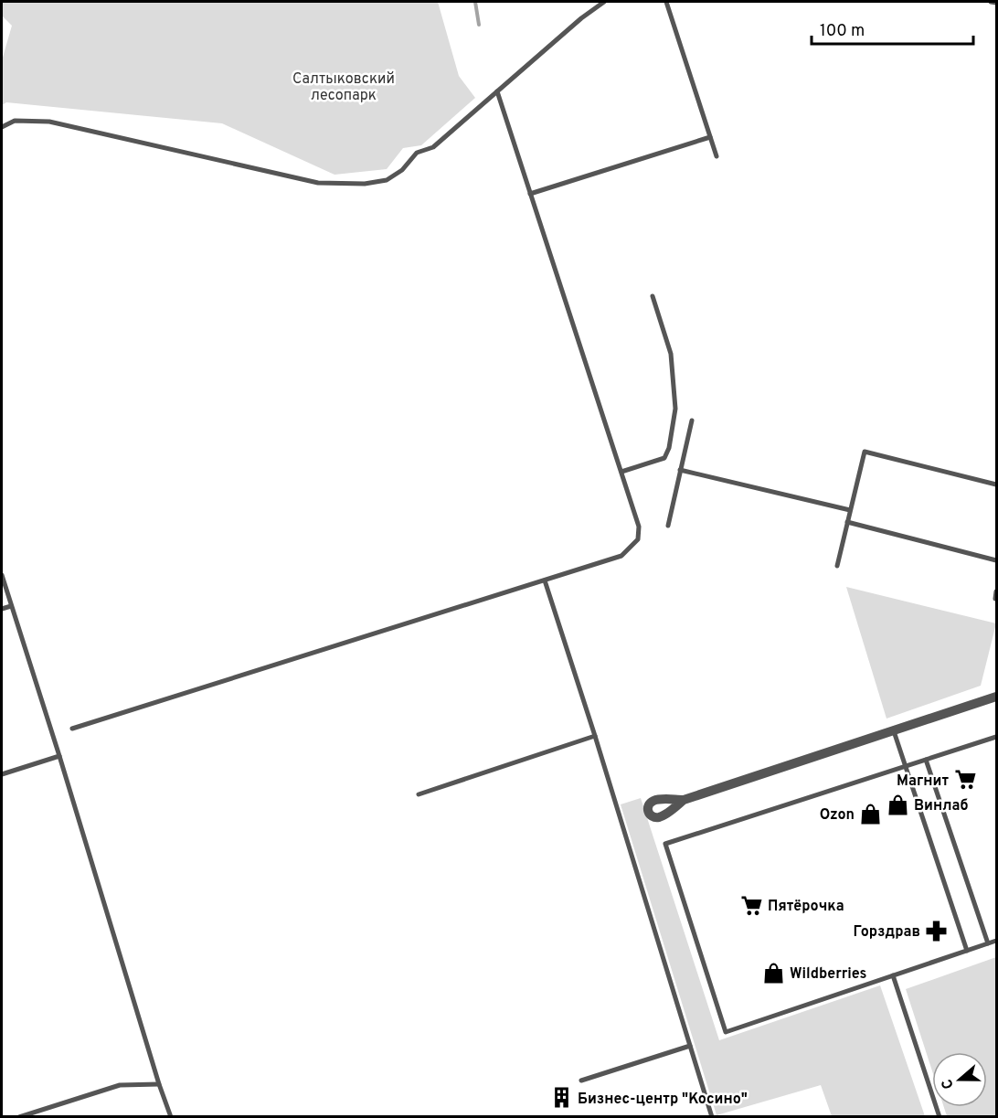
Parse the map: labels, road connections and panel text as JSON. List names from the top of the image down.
{
  "parks": ["Салтыковский лесопарк"],
  "places": {
    "supermarket": ["Магнит", "Пятёрочка"],
    "shop": ["Винлаб", "Ozon", "Wildberries"],
    "pharmacy": ["Горздрав"],
    "building": ["Бизнес-центр \"Косино\""]
  },
  "scale_bar": "100 m",
  "north": "left"
}
